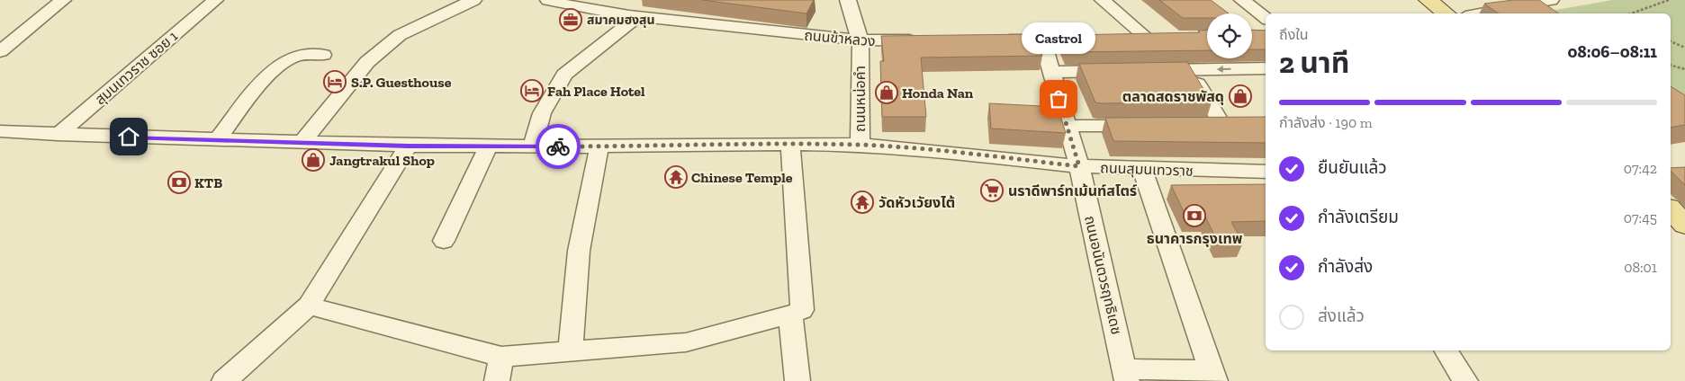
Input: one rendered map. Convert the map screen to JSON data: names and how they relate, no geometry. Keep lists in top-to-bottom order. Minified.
{"streets":{"street":["ถนนข้าหลวง","สุมนเทวราช ซอย 1","ถนนหน่อคำ","ถนนสุมนเทวราช","ถนนอนันตวรฤทธิเดช"]},"crossings":[["ถนนข้าหลวง","ถนนหน่อคำ"],["สุมนเทวราช ซอย 1","ถนนสุมนเทวราช"],["ถนนหน่อคำ","ถนนสุมนเทวราช"],["ถนนสุมนเทวราช","ถนนอนันตวรฤทธิเดช"]],"places":{"office":["สมาคมฮงสุน"],"hotel":["S.P. Guesthouse","Fah Place Hotel"],"shop":["Honda Nan","ตลาดสดราชพัสดุ","Jangtrakul Shop"],"other":["Castrol"],"temple":["Chinese Temple","วัดหัวเวัยงไต้"],"bank":["KTB","ธนาคารกรุงเทพ"],"supermarket":["นราดีพาร์ทเม้นท์สโตร์"]},"page":{"heading":["2 นาที","ถึงใน","08:06–08:11"],"bubble":"Castrol","bar":"กำลังส่ง · 190 m","list":[["ยืนยันแล้ว","07:42"],["กำลังเตรียม","07:45"],["กำลังส่ง","08:01"],"ส่งแล้ว"]}}
